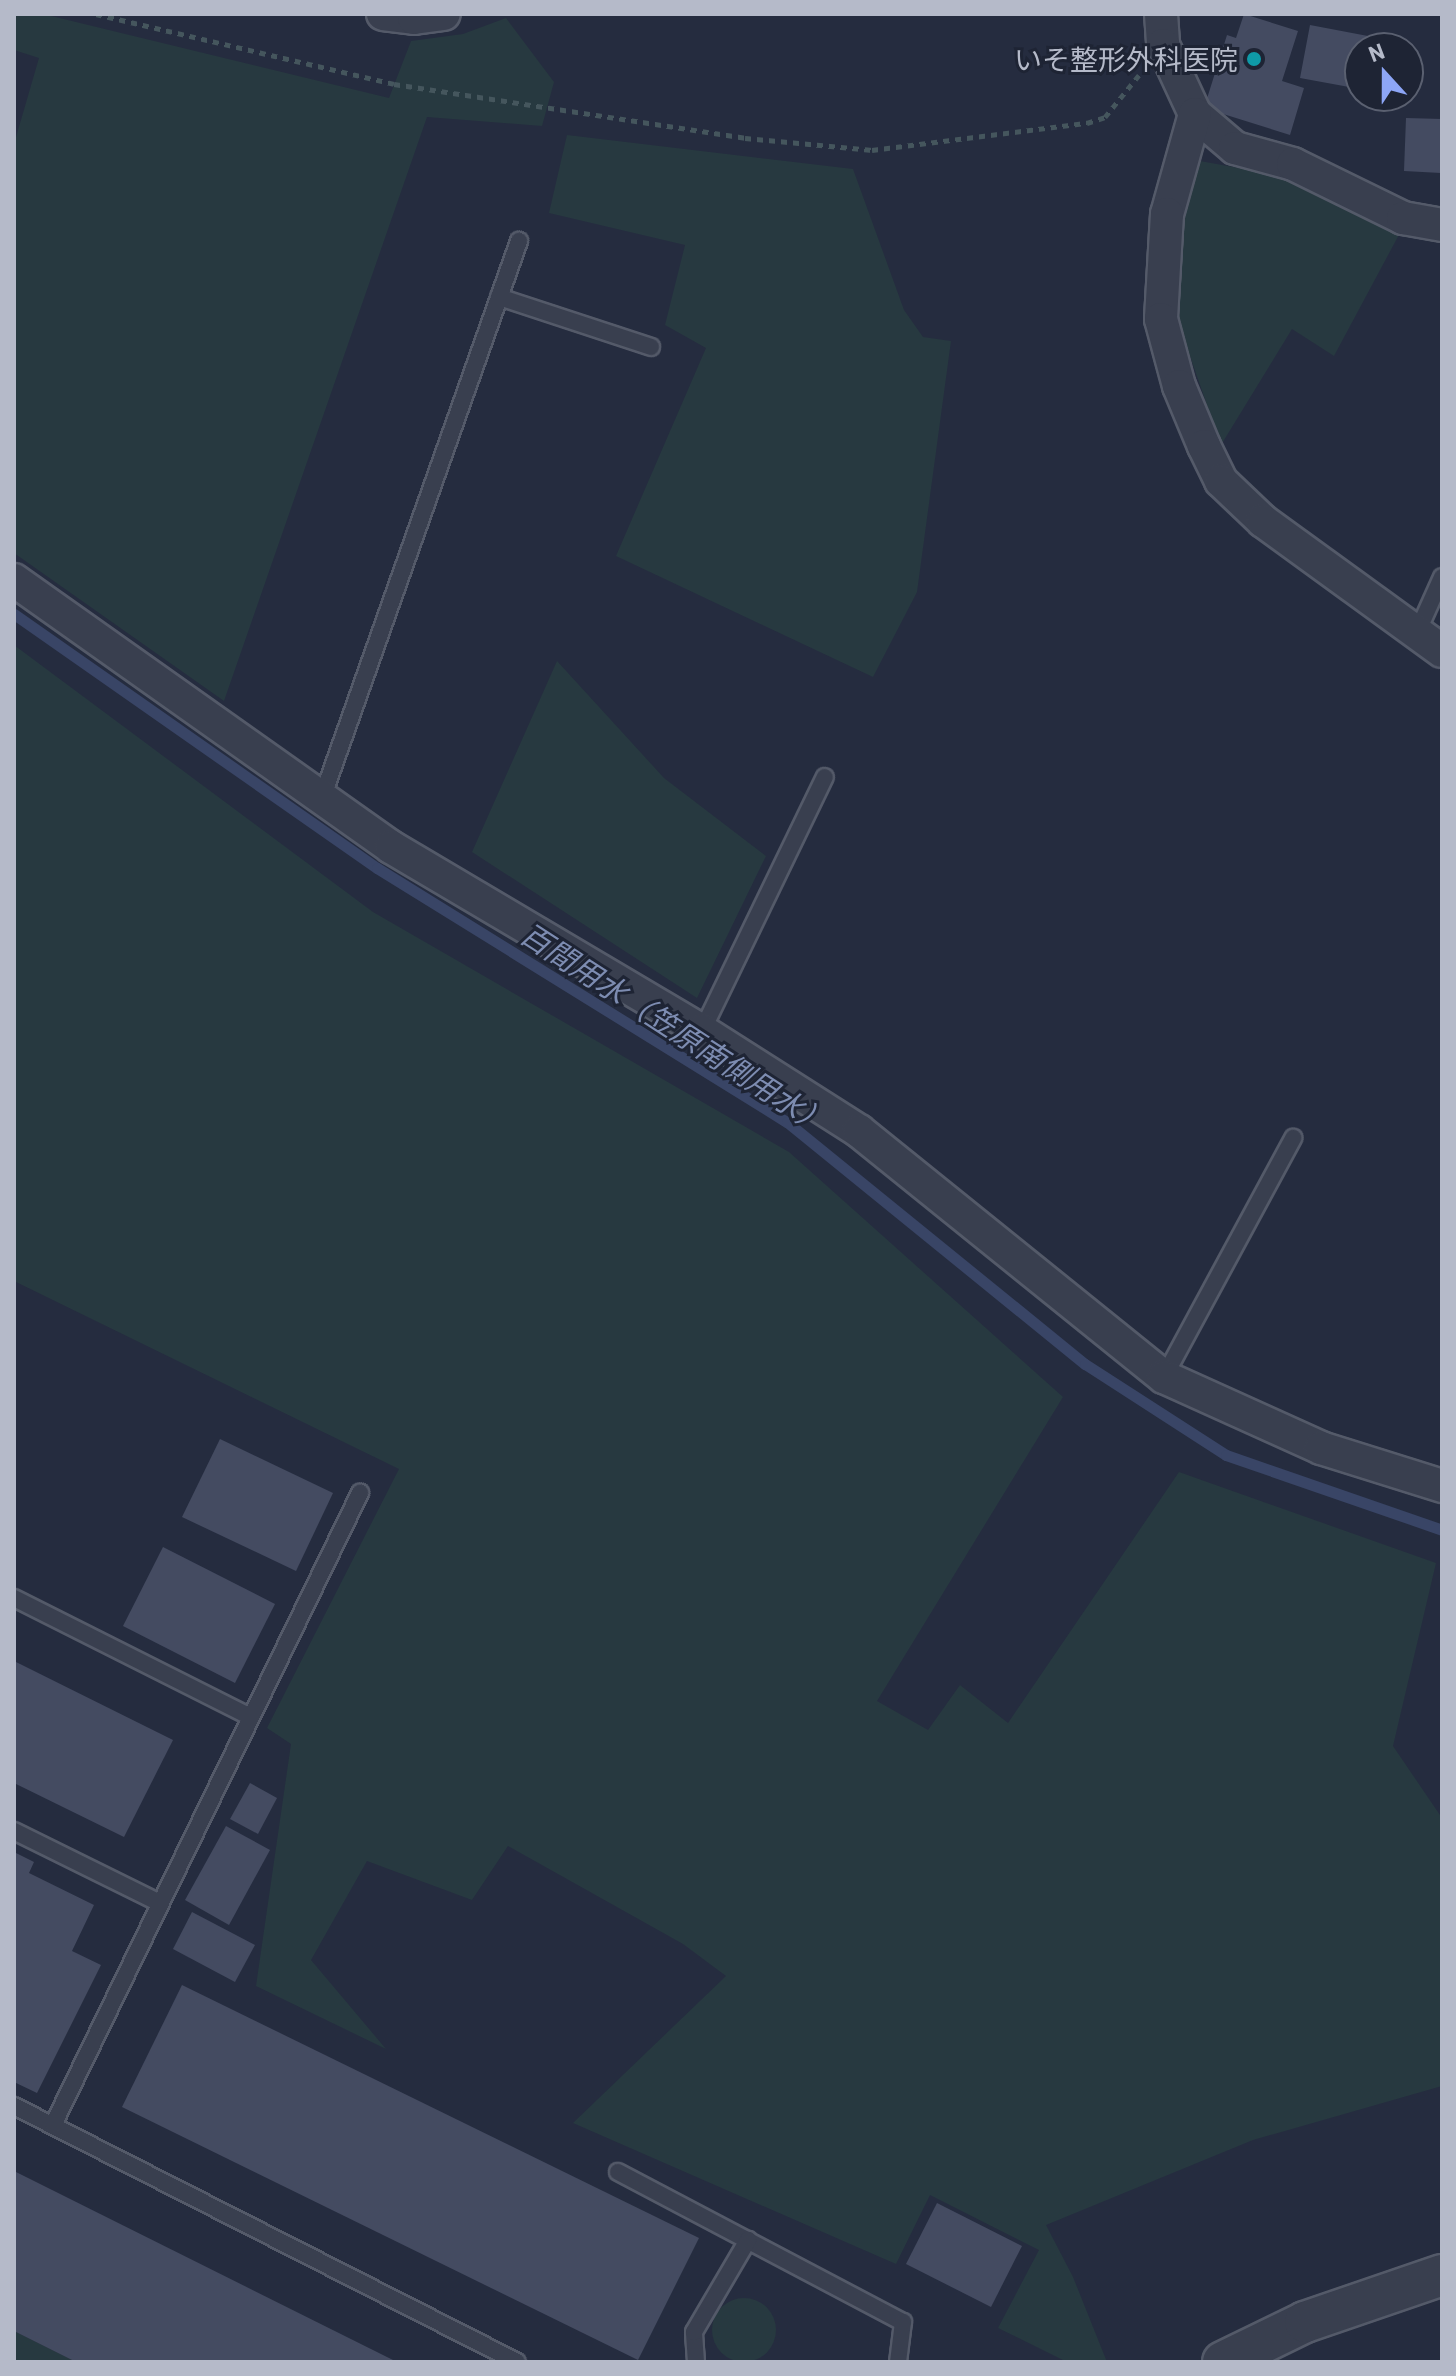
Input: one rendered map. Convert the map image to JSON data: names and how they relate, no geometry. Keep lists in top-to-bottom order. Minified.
{"water":["百間用水（笠原南側用水）"],"places":["いそ整形外科医院"],"north":"top"}
